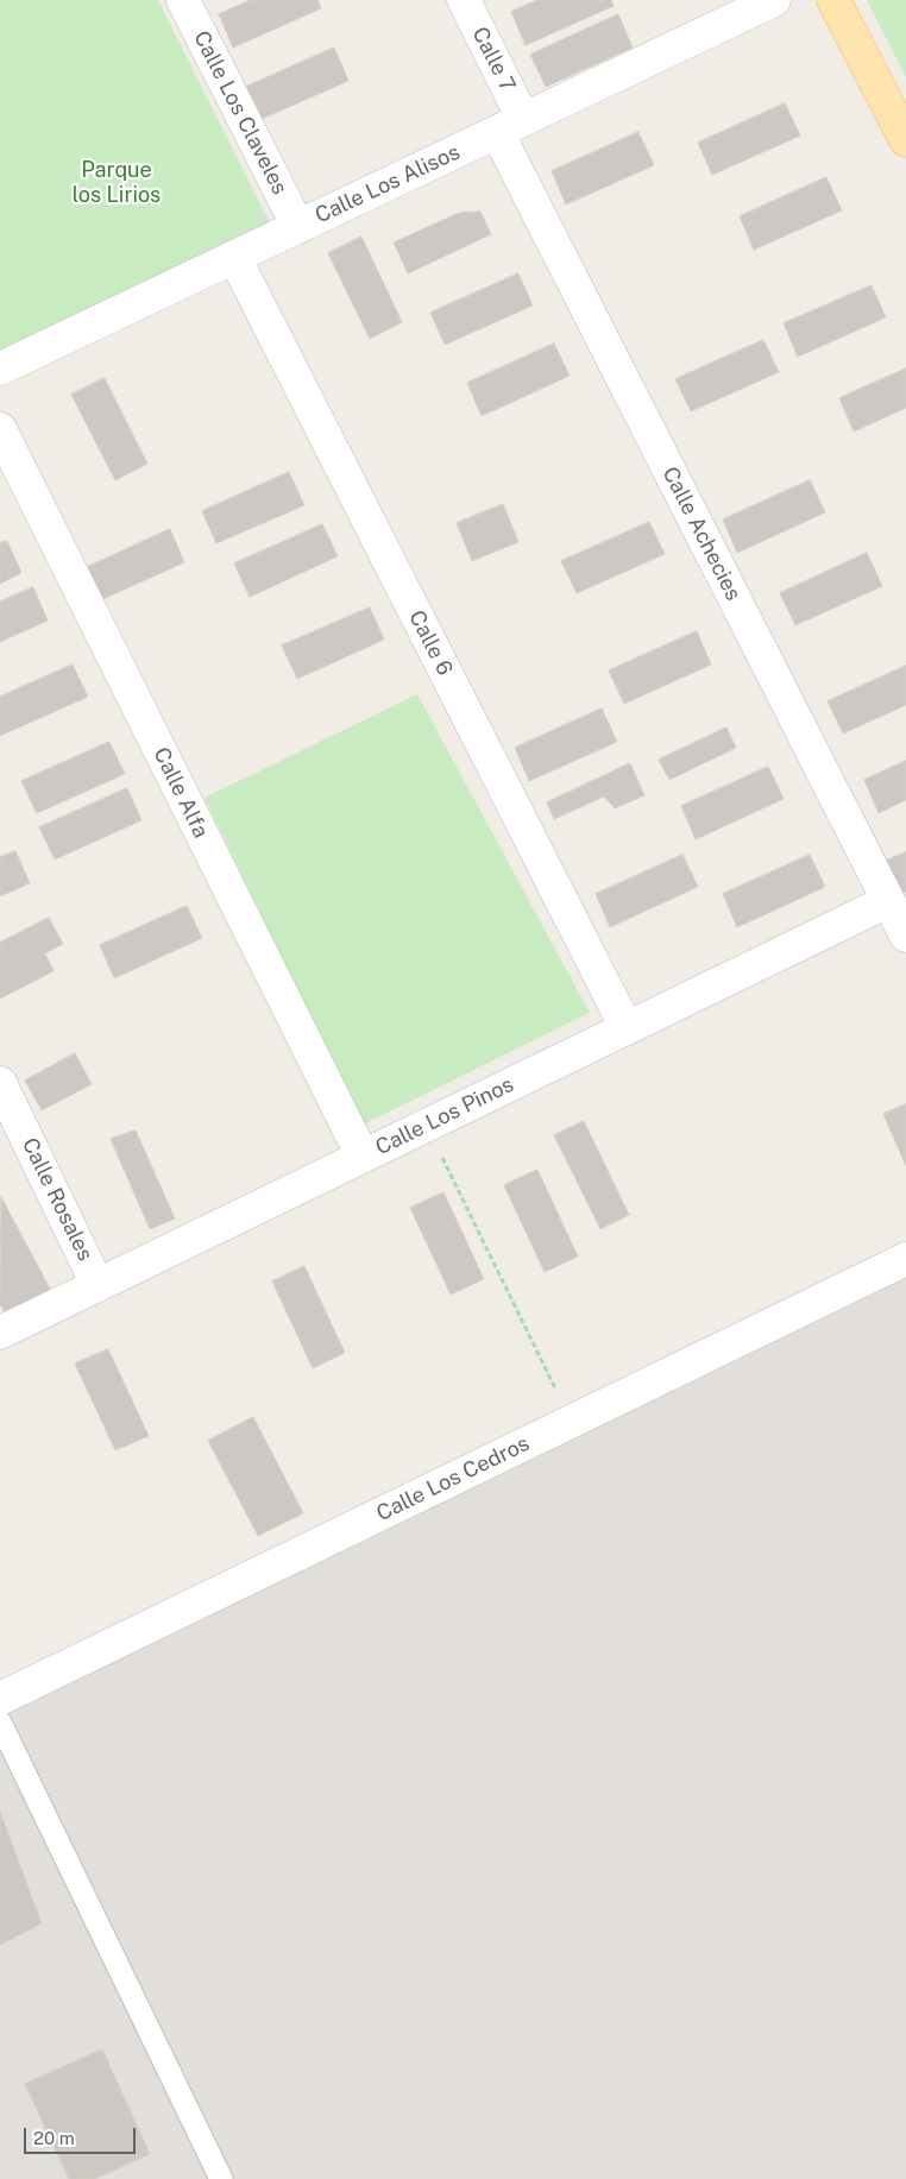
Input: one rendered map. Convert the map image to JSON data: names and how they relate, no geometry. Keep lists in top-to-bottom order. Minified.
{"streets":{"street":["Calle 7","Calle Los Claveles","Calle Los Alisos","Calle Achecies","Calle 6","Calle Alfa","Calle Los Pinos","Calle Rosales","Calle Los Cedros"]},"crossings":[["Calle 7","Calle Los Alisos"],["Calle 7","Calle Achecies"],["Calle Los Claveles","Calle Los Alisos"],["Calle Los Alisos","Calle Achecies"],["Calle Los Alisos","Calle 6"],["Calle Achecies","Calle Los Pinos"],["Calle 6","Calle Los Pinos"],["Calle Alfa","Calle Los Pinos"],["Calle Los Pinos","Calle Rosales"]],"parks":["Parque los Lirios"],"scale_bar":"20 m"}
